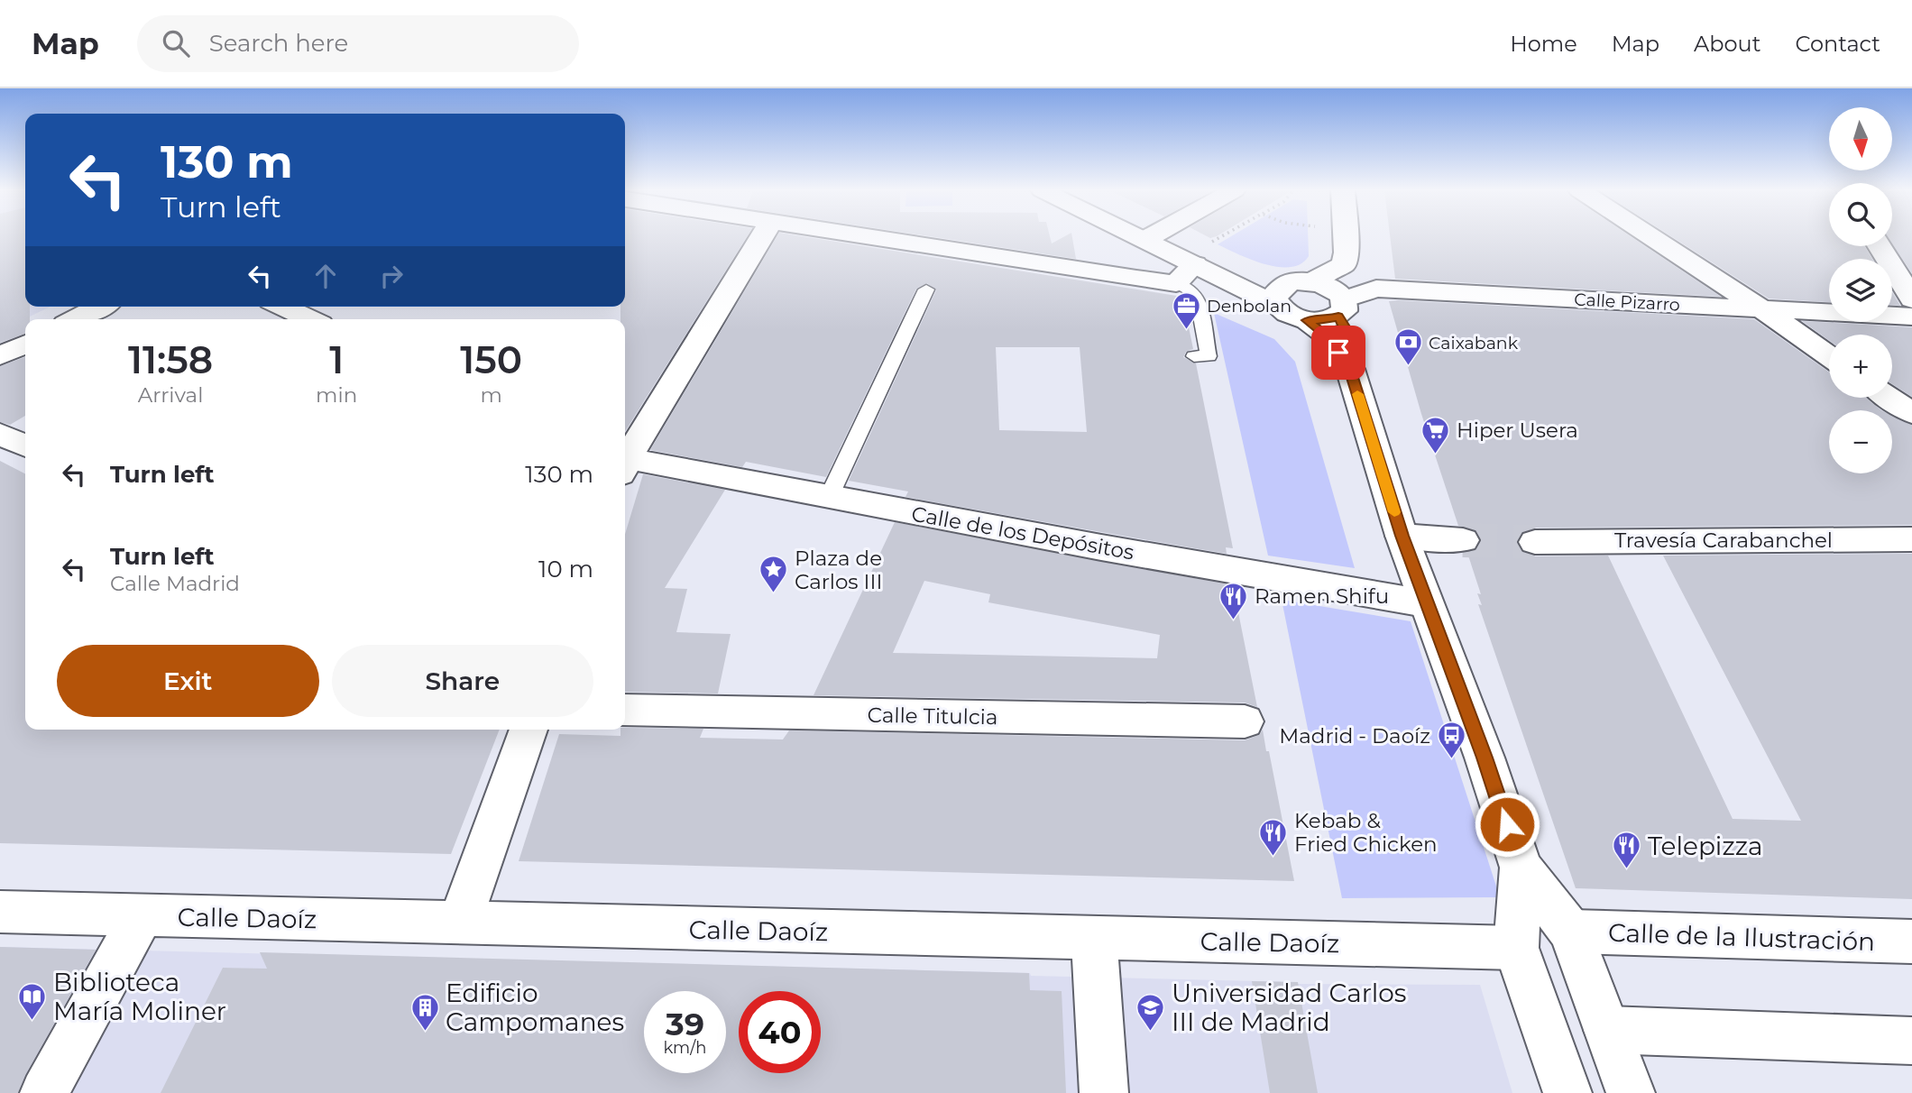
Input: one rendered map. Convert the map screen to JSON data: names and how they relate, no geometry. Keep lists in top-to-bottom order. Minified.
{"streets":{"street":["Calle Pizarro","Calle de los Depósitos","Travesía Carabanchel","Calle Titulcia","Calle Daoíz","Calle de la Ilustración"]},"places":{"office":["Denbolan"],"bank":["Caixabank"],"supermarket":["Hiper Usera"],"place":["Plaza de Carlos III"],"restaurant":["Ramen Shifu","Kebab & Fried Chicken","Telepizza"],"bus stop":["Madrid - Daoíz"],"library":["Biblioteca María Moliner"],"building":["Edificio Campomanes"],"school or university":["Universidad Carlos III de Madrid"]},"north":"bottom","page":{"header":"Map","search":"Search here","nav":["Home","Map","About","Contact"],"map_buttons":["+","−"],"turn":["130 m","Turn left"],"eta":["11:58","Arrival","1","min","150","m"],"list":[{"name":"Turn left","value":"130 m"},{"name":"Turn left","note":"Calle Madrid","value":"10 m"}],"buttons":["Exit","Share"],"speed":"39 km/h","limit":"40"}}
